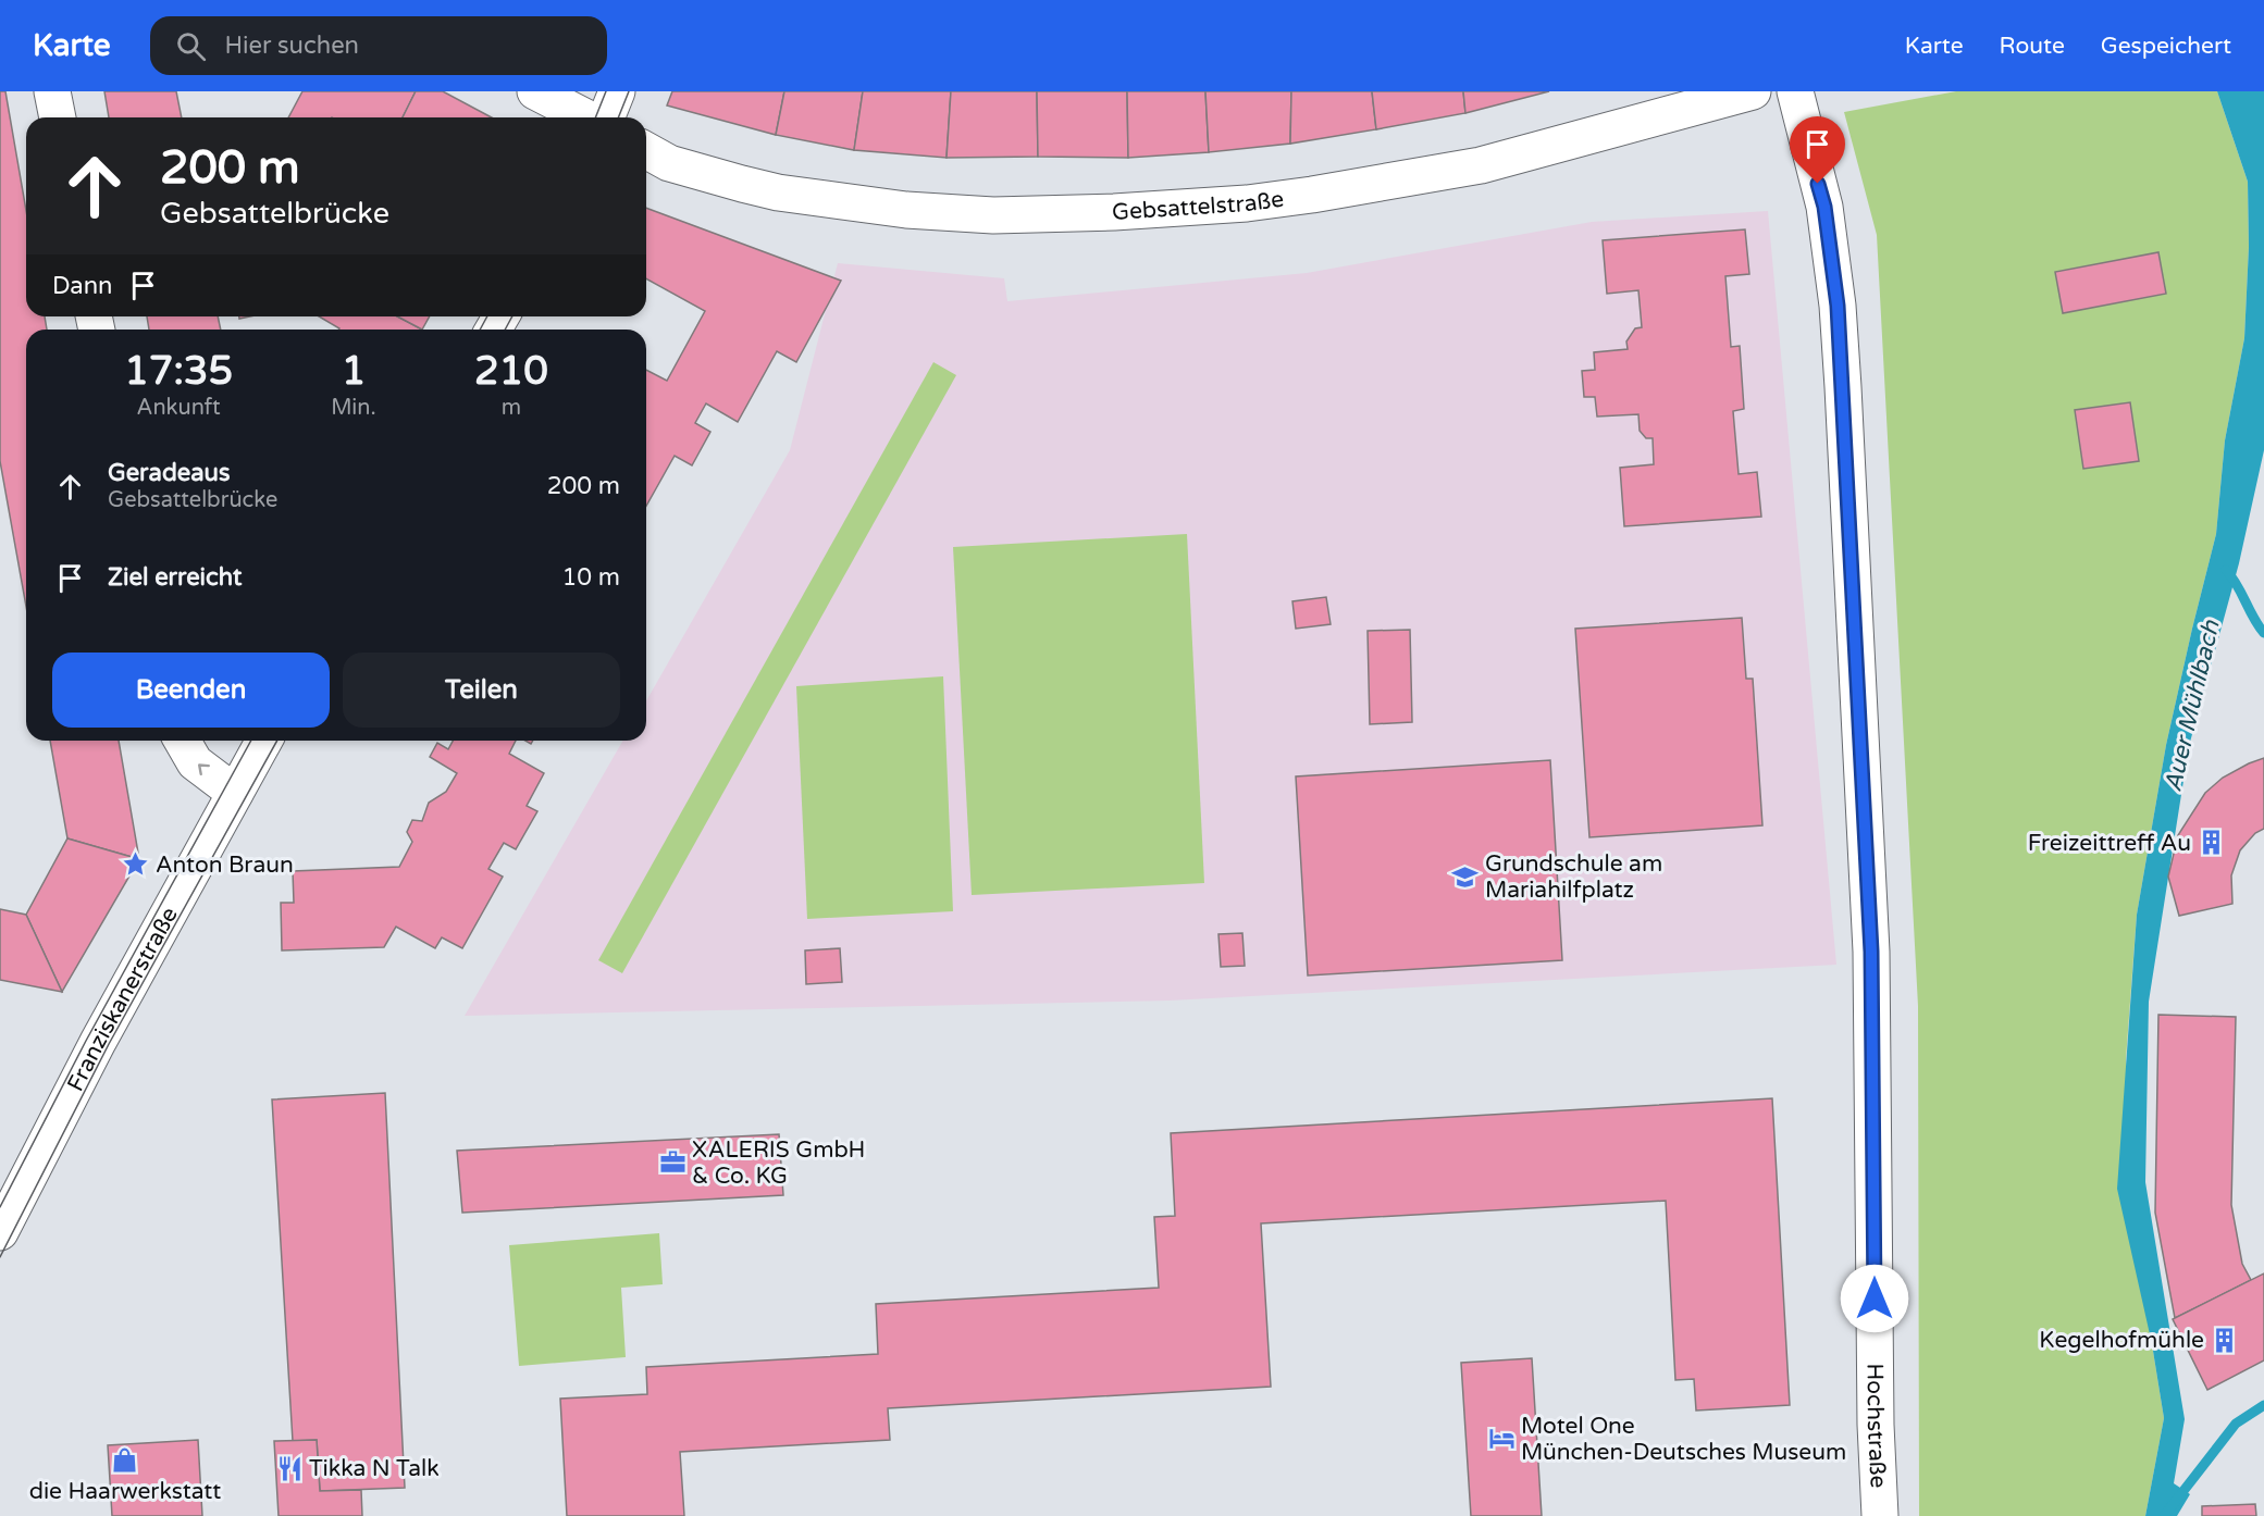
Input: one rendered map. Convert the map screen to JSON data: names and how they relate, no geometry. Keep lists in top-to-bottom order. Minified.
{"streets":{"street":["Gebsattelstraße","Franziskanerstraße","Hochstraße"]},"water":["Auer Mühlbach"],"places":{"building":["Freizeittreff Au","Kegelhofmühle"],"place":["Anton Braun"],"school or university":["Grundschule am Mariahilfplatz"],"office":["XALERIS GmbH & Co. KG"],"hotel":["Motel One München-Deutsches Museum"],"shop":["die Haarwerkstatt"],"restaurant":["Tikka N Talk"]},"page":{"header":"Karte","search":"Hier suchen","nav":["Karte","Route","Gespeichert"],"turn":["200 m","Gebsattelbrücke"],"then":"Dann","eta":["17:35","Ankunft","1","Min.","210","m"],"list":[{"name":"Geradeaus","note":"Gebsattelbrücke","value":"200 m"},{"name":"Ziel erreicht","value":"10 m"}],"buttons":["Beenden","Teilen"]}}
